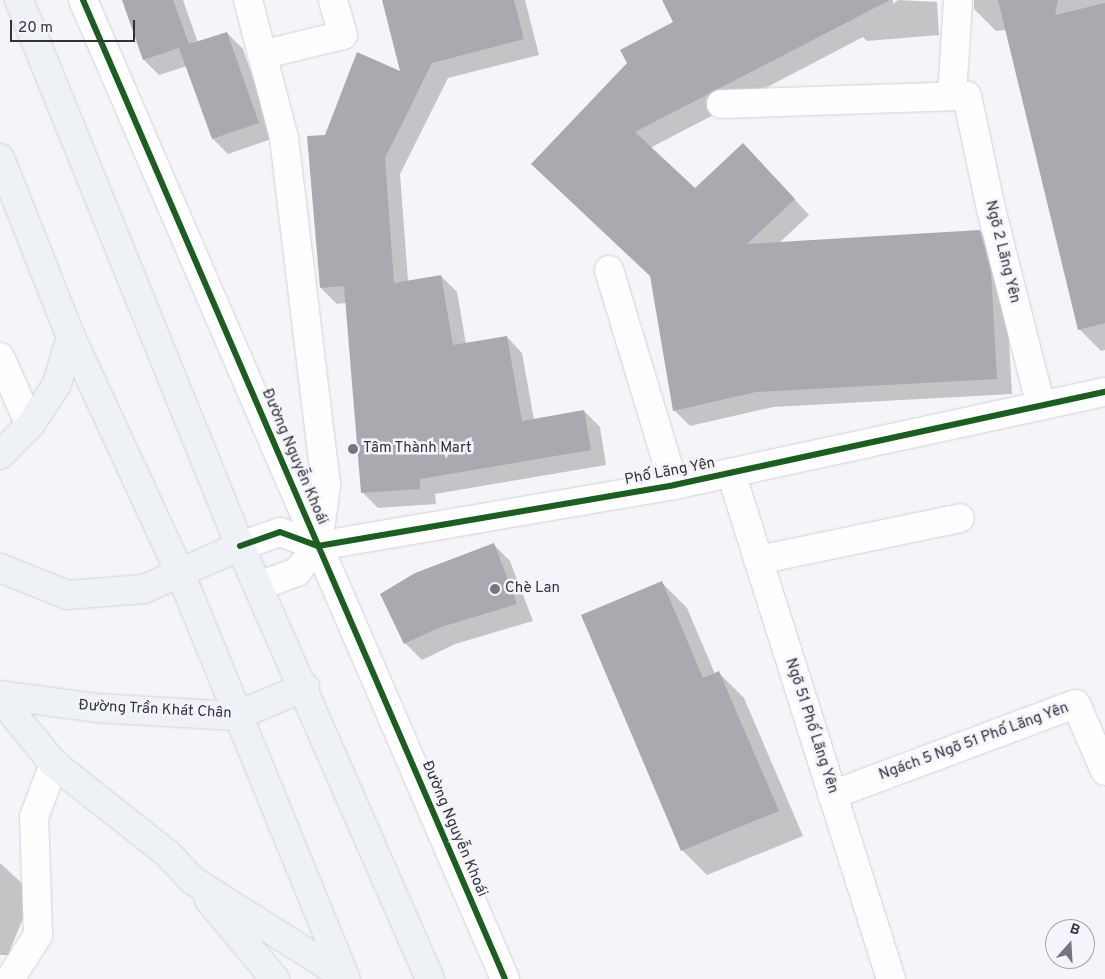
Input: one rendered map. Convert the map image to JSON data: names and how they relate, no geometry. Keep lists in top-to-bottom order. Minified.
{"streets":{"main road":["Đường Trần Khát Chân"],"street":["Ngõ 2 Lãng Yên","Đường Nguyễn Khoái","Phố Lãng Yên","Ngõ 51 Phố Lãng Yên","Ngách 5 Ngõ 51 Phố Lãng Yên"]},"crossings":[["Ngõ 2 Lãng Yên","Phố Lãng Yên"],["Đường Nguyễn Khoái","Phố Lãng Yên"],["Phố Lãng Yên","Ngõ 51 Phố Lãng Yên"],["Ngõ 51 Phố Lãng Yên","Ngách 5 Ngõ 51 Phố Lãng Yên"]],"places":["Tâm Thành Mart","Chè Lan"],"scale_bar":"20 m","north":"top"}
